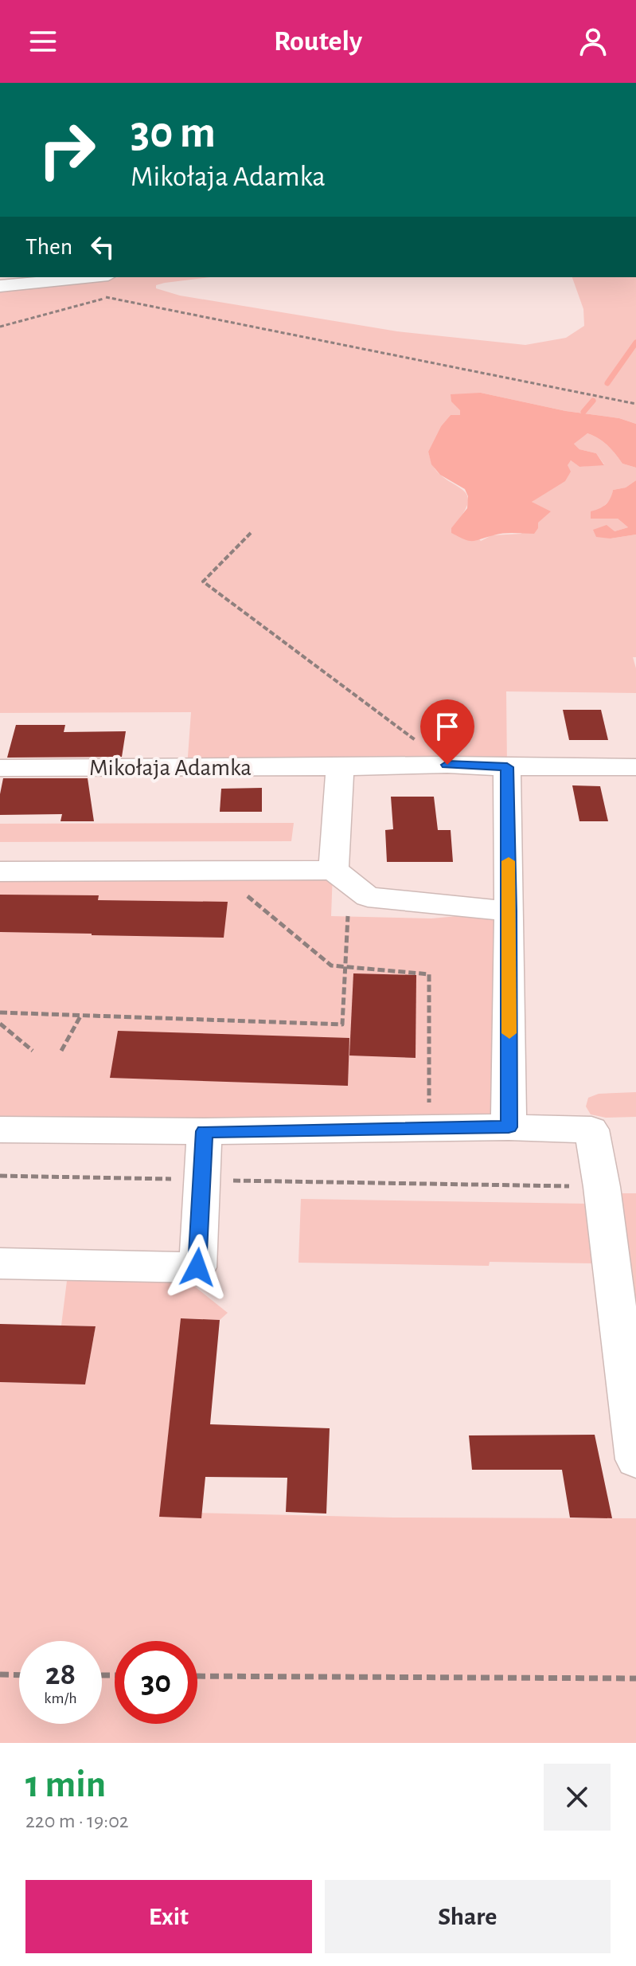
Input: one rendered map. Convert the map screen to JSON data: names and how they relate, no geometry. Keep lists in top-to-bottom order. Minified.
{"streets":{"street":["Mikołaja Adamka"]},"page":{"header":"Routely","turn":["30 m","Mikołaja Adamka"],"then":"Then","speed":"28 km/h","limit":"30","heading":["1 min","220 m · 19:02"],"buttons":["Exit","Share"]}}
